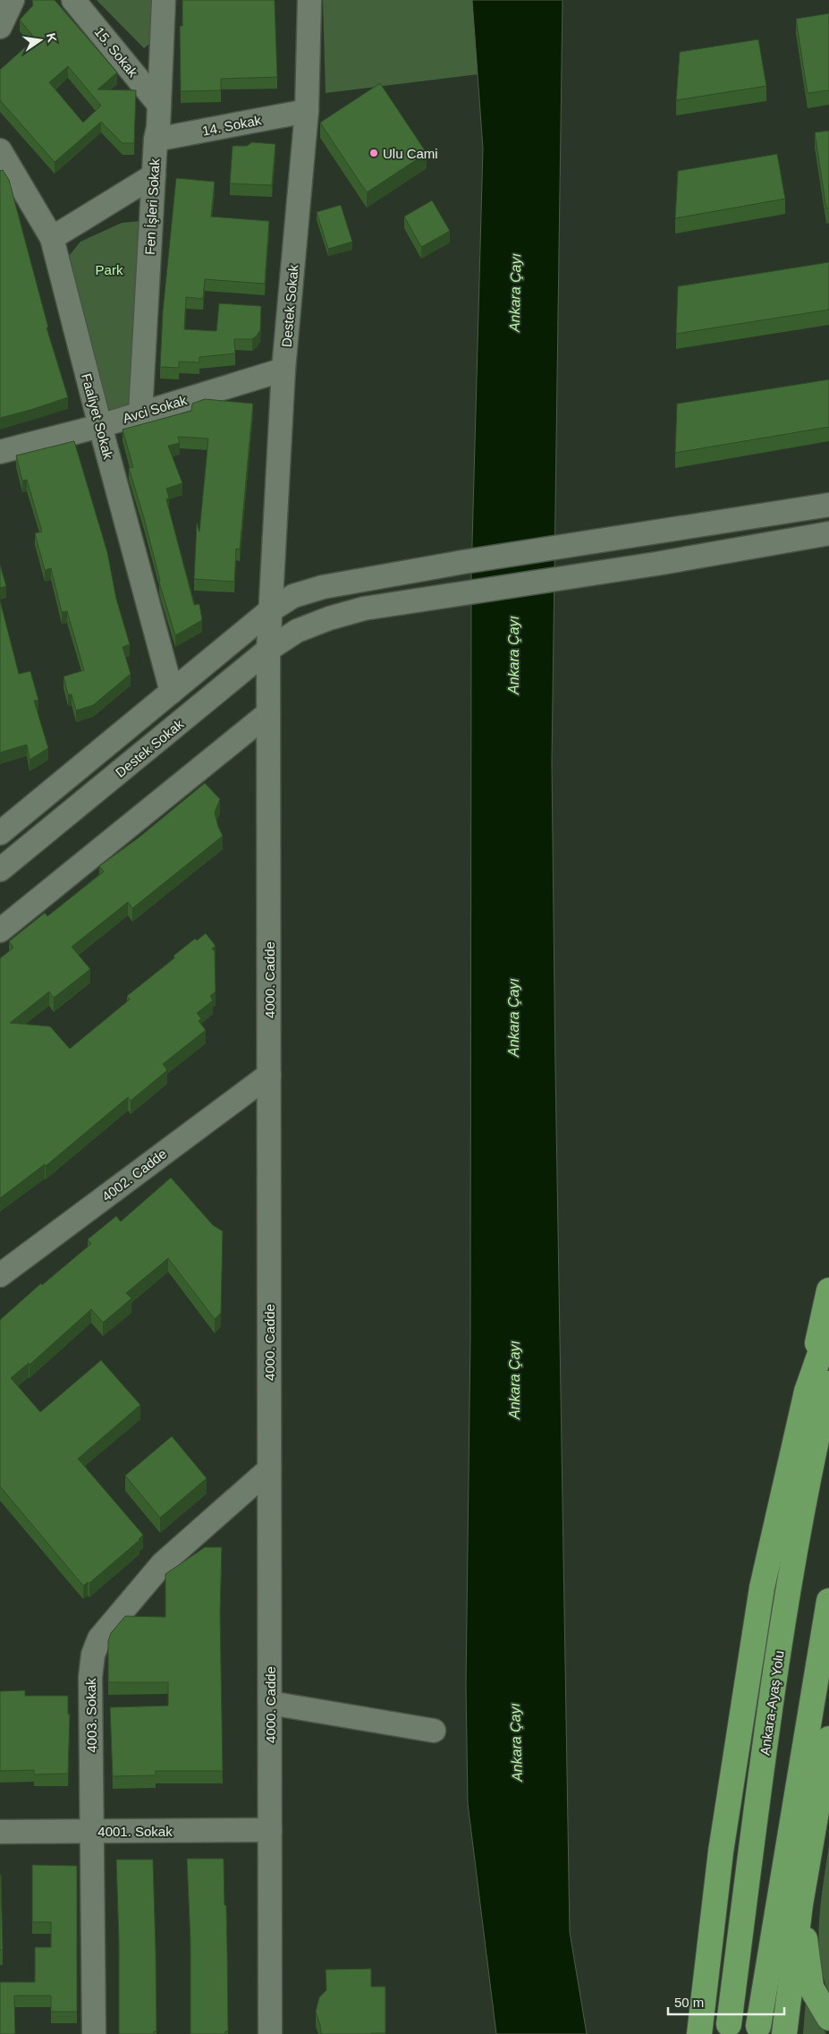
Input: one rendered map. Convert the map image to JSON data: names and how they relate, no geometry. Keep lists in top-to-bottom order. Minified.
{"streets":{"highway":["Ankara-Ayaş Yolu"],"street":["15. Sokak","14. Sokak","Fen İşleri Sokak","Destek Sokak","Avci Sokak","Faaliyet Sokak","4000. Cadde","4002. Cadde","4003. Sokak","4001. Sokak"]},"crossings":[["15. Sokak","Fen İşleri Sokak"],["14. Sokak","Fen İşleri Sokak"],["14. Sokak","Destek Sokak"],["Fen İşleri Sokak","Avci Sokak"],["Destek Sokak","Avci Sokak"],["Destek Sokak","4000. Cadde"],["Avci Sokak","Faaliyet Sokak"],["4000. Cadde","4002. Cadde"],["4000. Cadde","4003. Sokak"],["4000. Cadde","4001. Sokak"],["4003. Sokak","4001. Sokak"]],"water":["Ankara Çayı"],"parks":["Park"],"places":["Ulu Cami"],"scale_bar":"50 m","north":"right"}
